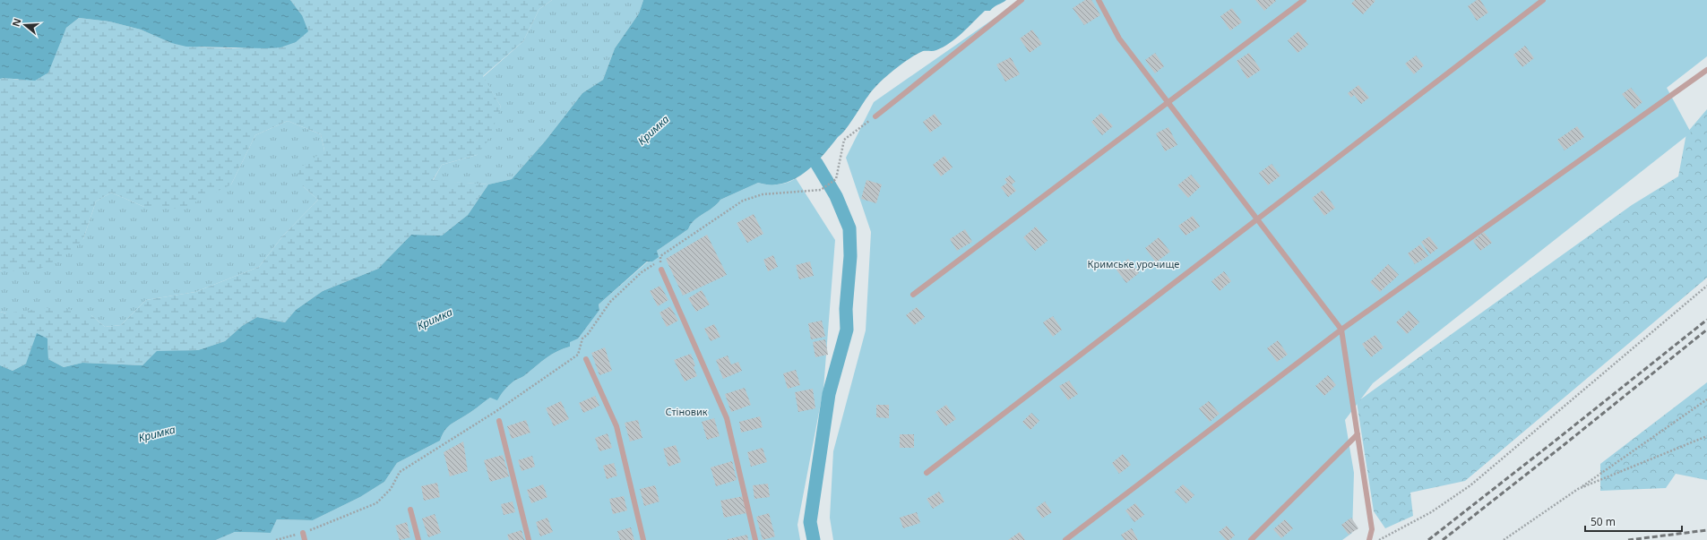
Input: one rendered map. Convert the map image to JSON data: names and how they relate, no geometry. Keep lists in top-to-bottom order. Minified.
{"water":["Кримка"],"parks":["Кримське урочище","Стіновик"],"scale_bar":"50 m","north":"left"}
